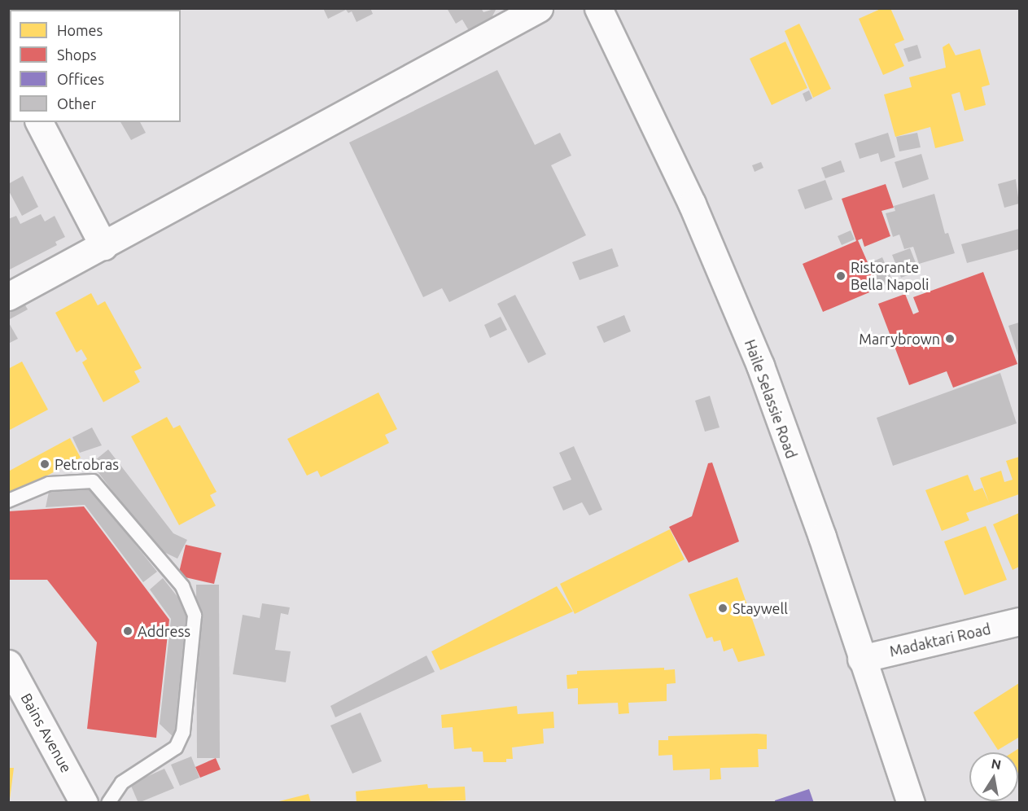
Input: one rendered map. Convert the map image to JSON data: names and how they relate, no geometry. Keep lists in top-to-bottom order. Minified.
{"streets":{"street":["Haile Selassie Road","Madaktari Road","Bains Avenue"]},"crossings":[["Haile Selassie Road","Madaktari Road"]],"places":["Ristorante Bella Napoli","Marrybrown","Petrobras","Staywell","Address"],"legend":["Homes","Shops","Offices","Other"],"north":"top"}
